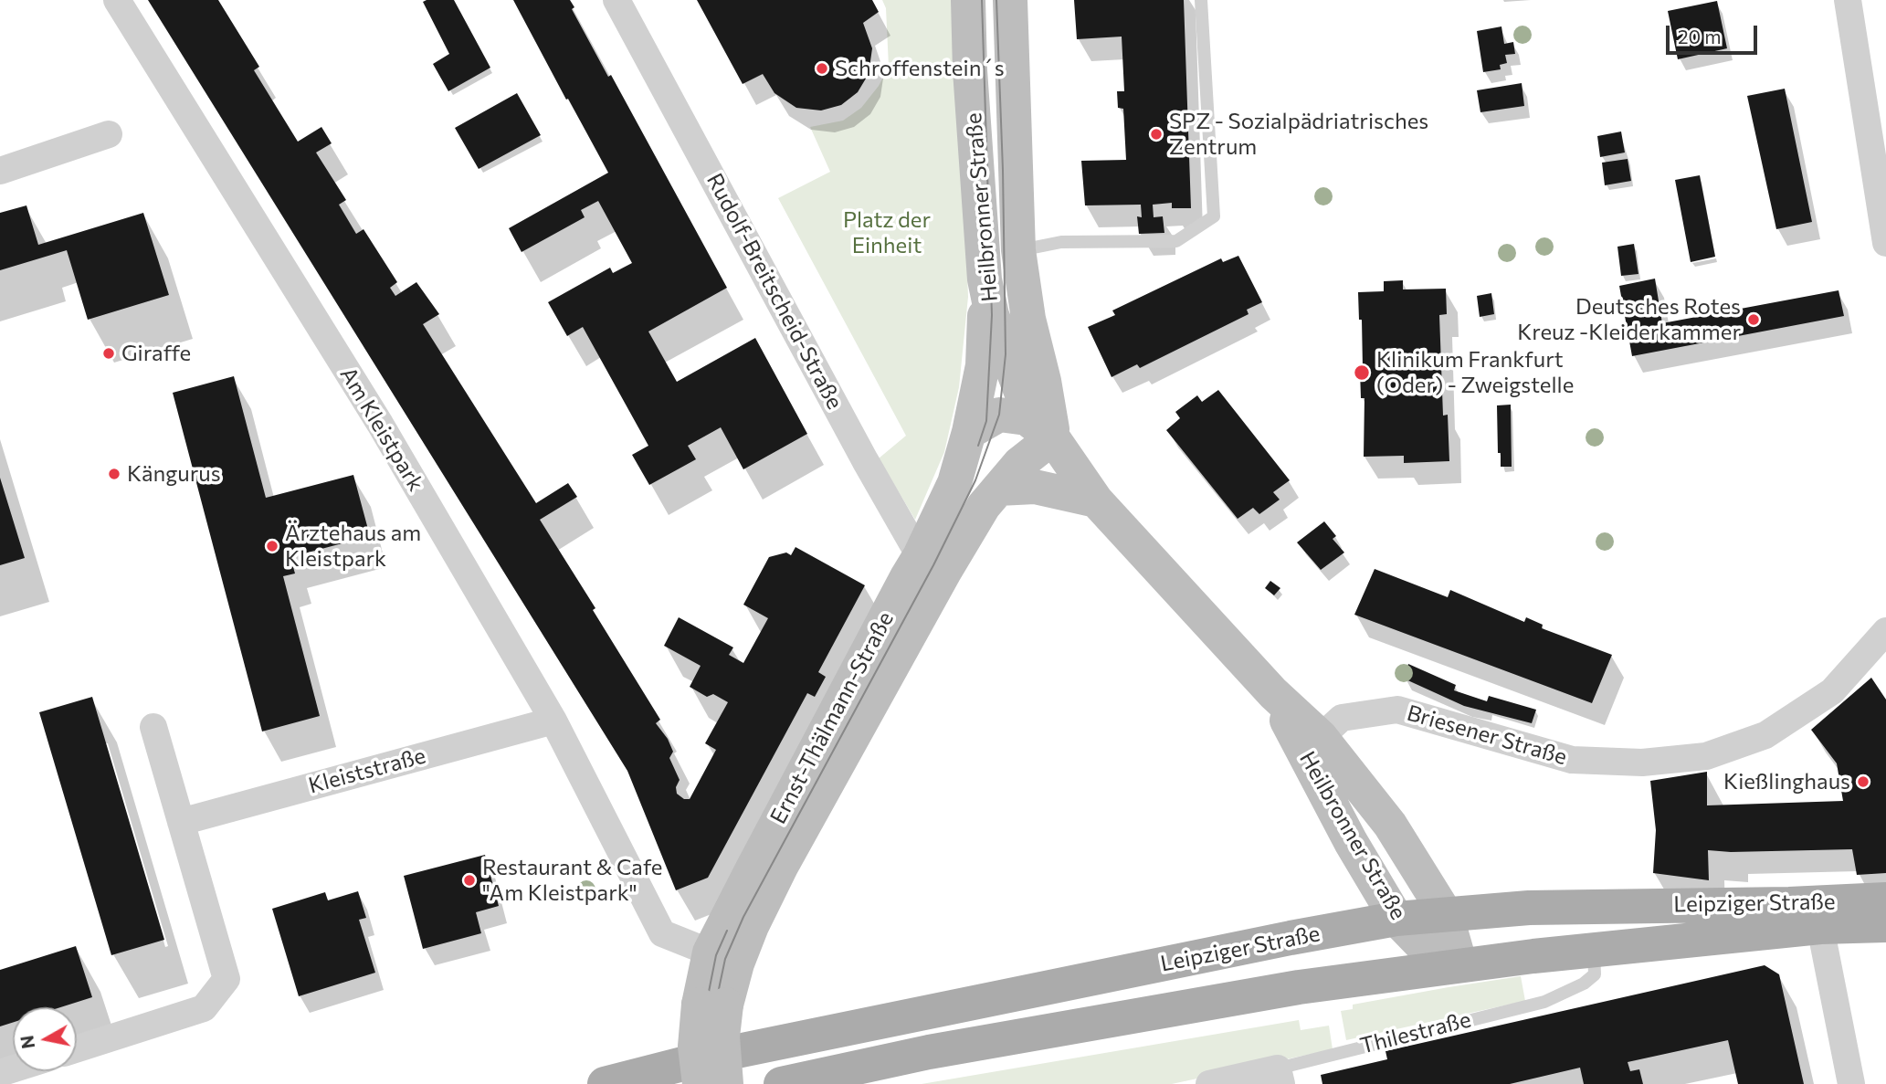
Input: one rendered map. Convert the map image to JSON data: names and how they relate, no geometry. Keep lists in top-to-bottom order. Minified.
{"streets":{"main road":["Leipziger Straße"],"street":["Heilbronner Straße","Rudolf-Breitscheid-Straße","Am Kleistpark","Ernst-Thälmann-Straße","Briesener Straße","Kleiststraße","Thilestraße"]},"crossings":[["Heilbronner Straße","Ernst-Thälmann-Straße"],["Heilbronner Straße","Briesener Straße"],["Heilbronner Straße","Leipziger Straße"],["Rudolf-Breitscheid-Straße","Ernst-Thälmann-Straße"],["Am Kleistpark","Ernst-Thälmann-Straße"],["Am Kleistpark","Kleiststraße"],["Leipziger Straße","Thilestraße"]],"parks":["Platz der Einheit"],"places":["Schroffenstein´s","SPZ - Sozialpädriatrisches Zentrum","Deutsches Rotes Kreuz -Kleiderkammer","Giraffe","Klinikum Frankfurt (Oder) - Zweigstelle","Kängurus","Ärztehaus am Kleistpark","Kießlinghaus","Restaurant & Cafe \"Am Kleistpark\""],"scale_bar":"20 m","north":"left"}
